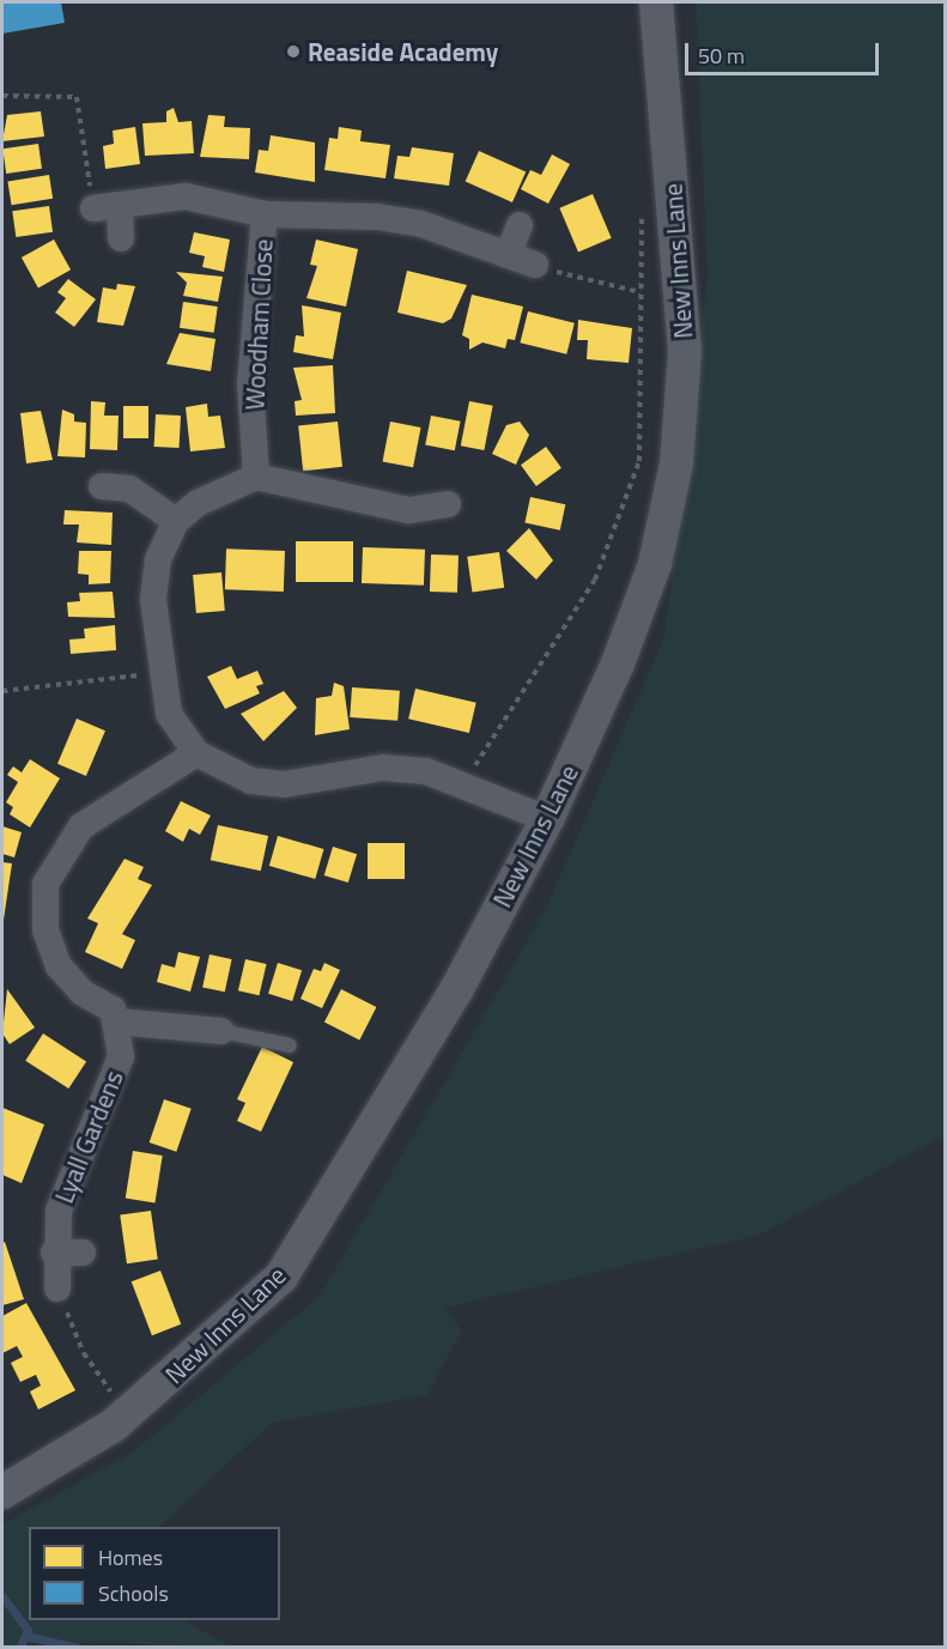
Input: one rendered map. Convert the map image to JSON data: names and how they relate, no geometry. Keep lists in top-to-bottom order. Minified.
{"streets":{"street":["New Inns Lane","Woodham Close","Lyall Gardens"]},"places":["Reaside Academy"],"legend":["Homes","Schools"],"scale_bar":"50 m"}
